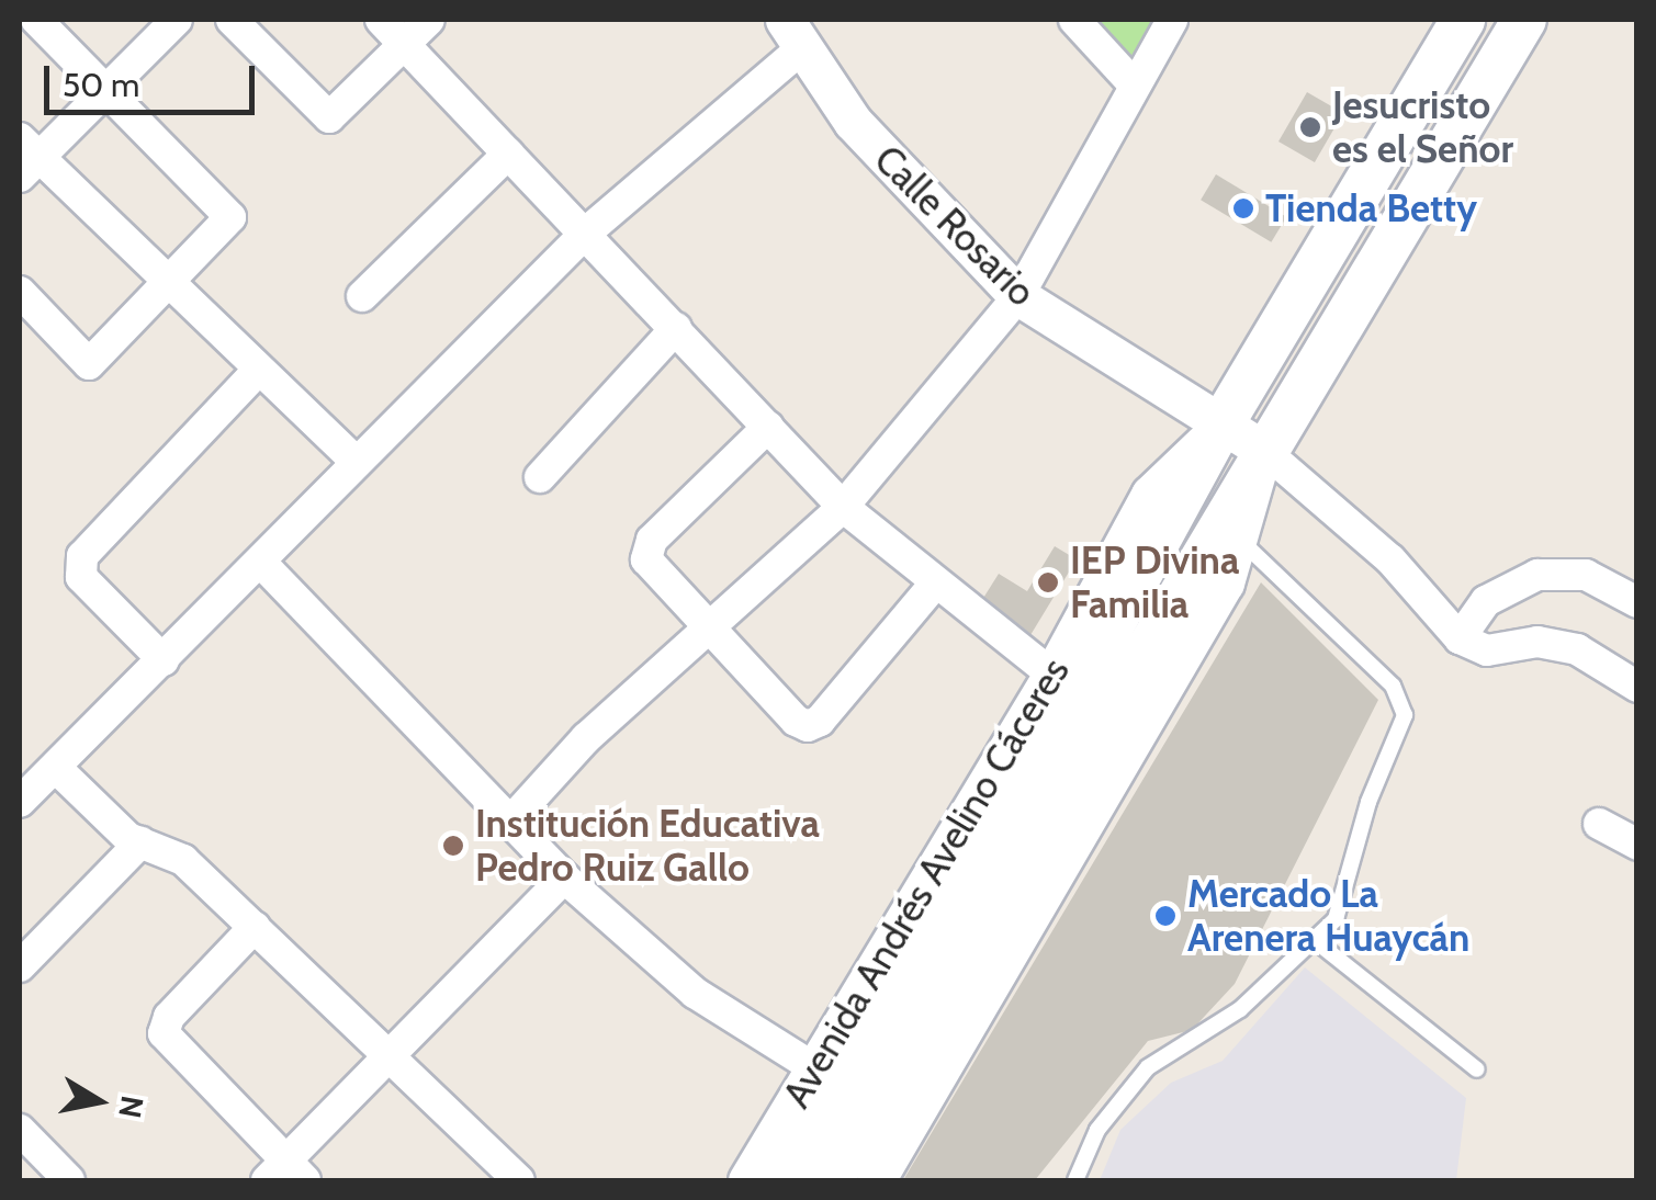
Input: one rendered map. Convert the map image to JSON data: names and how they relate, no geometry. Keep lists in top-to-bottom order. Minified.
{"streets":{"main road":["Avenida Andrés Avelino Cáceres"],"street":["Calle Rosario"]},"crossings":[["Calle Rosario","Avenida Andrés Avelino Cáceres"]],"places":["Jesucristo es el Señor","Tienda Betty","IEP Divina Familia","Institución Educativa Pedro Ruiz Gallo","Mercado La Arenera Huaycán"],"scale_bar":"50 m","north":"right"}
